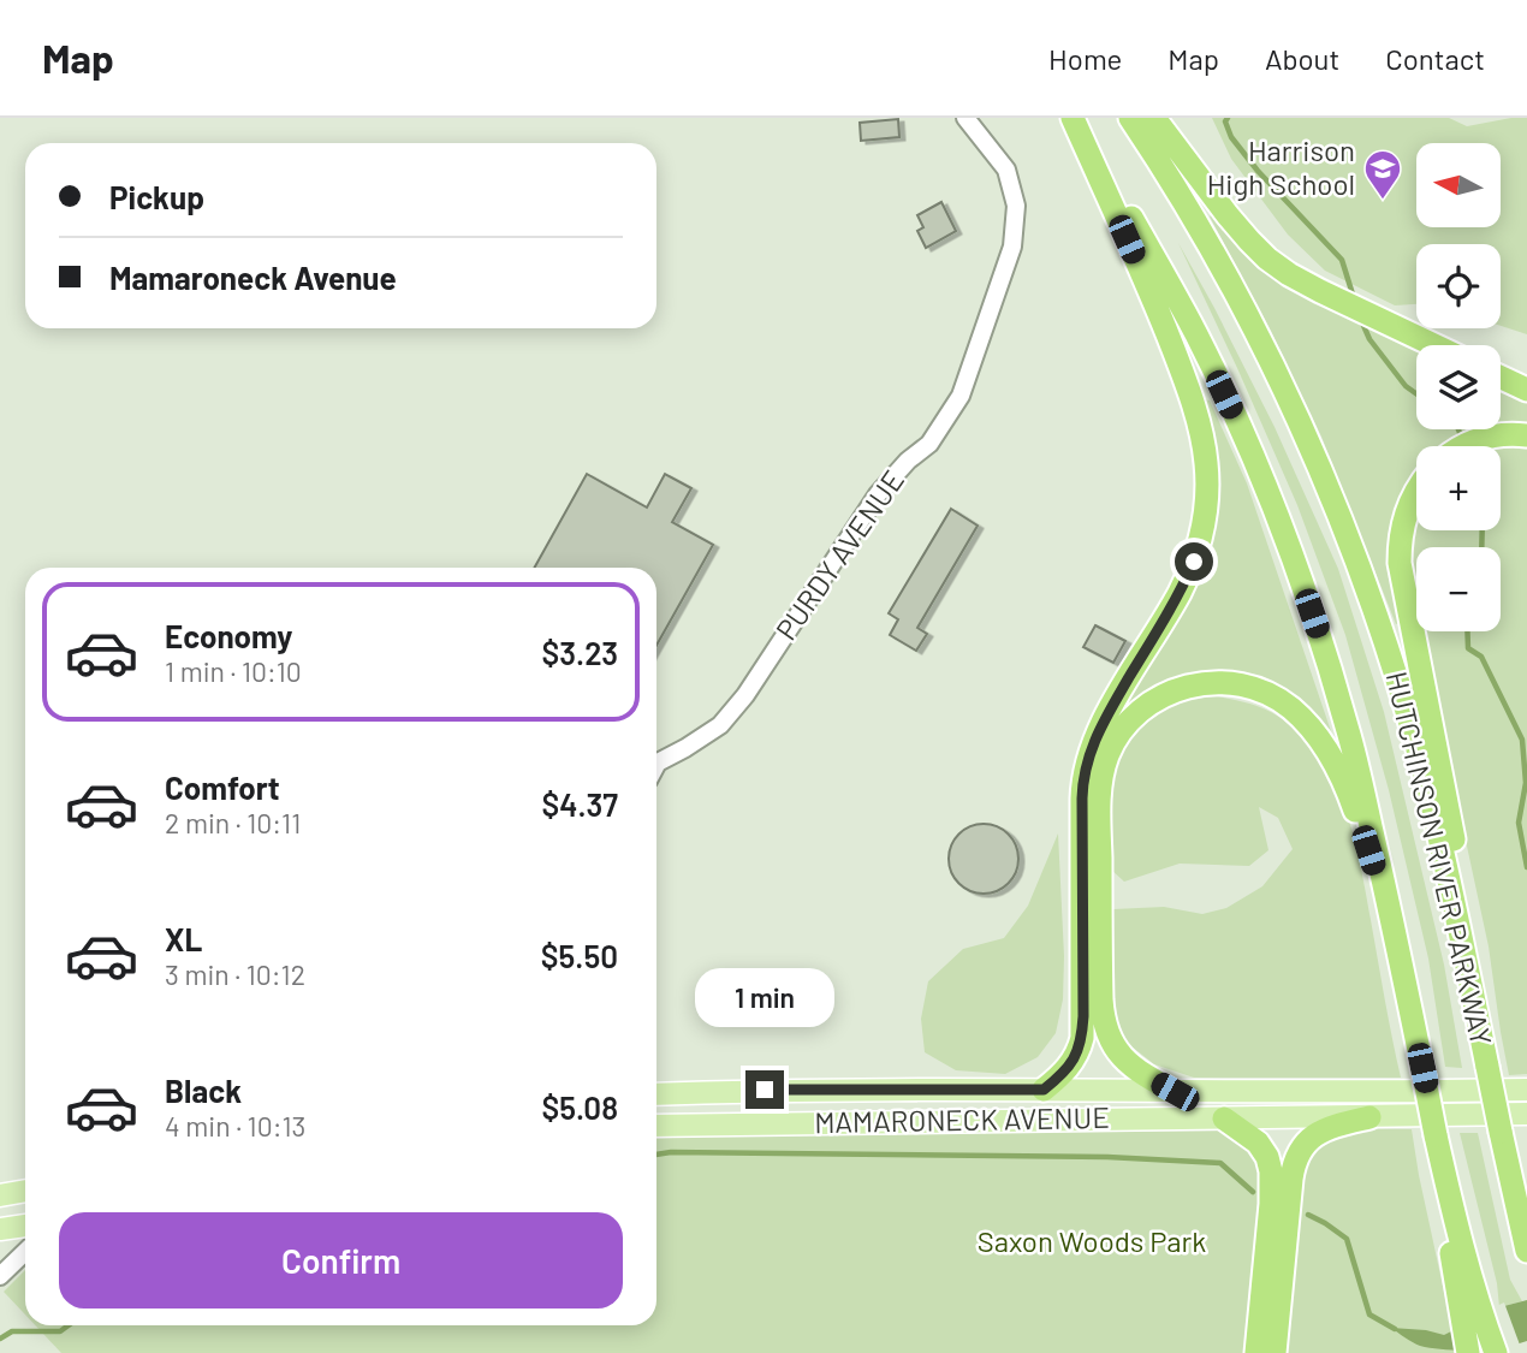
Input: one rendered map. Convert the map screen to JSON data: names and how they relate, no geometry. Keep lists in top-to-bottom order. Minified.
{"streets":{"highway":["HUTCHINSON RIVER PARKWAY"],"main road":["MAMARONECK AVENUE"],"street":["PURDY AVENUE"]},"parks":["Saxon Woods Park"],"places":{"school or university":["Harrison High School"]},"north":"left","page":{"header":"Map","nav":["Home","Map","About","Contact"],"map_buttons":["+","−"],"banner":["Pickup","Mamaroneck Avenue"],"list":[{"name":"Economy","note":"1 min · 10:10","value":"$3.23"},{"name":"Comfort","note":"2 min · 10:11","value":"$4.37"},{"name":"XL","note":"3 min · 10:12","value":"$5.50"},{"name":"Black","note":"4 min · 10:13","value":"$5.08"}],"bubble":"1 min","buttons":"Confirm"}}
